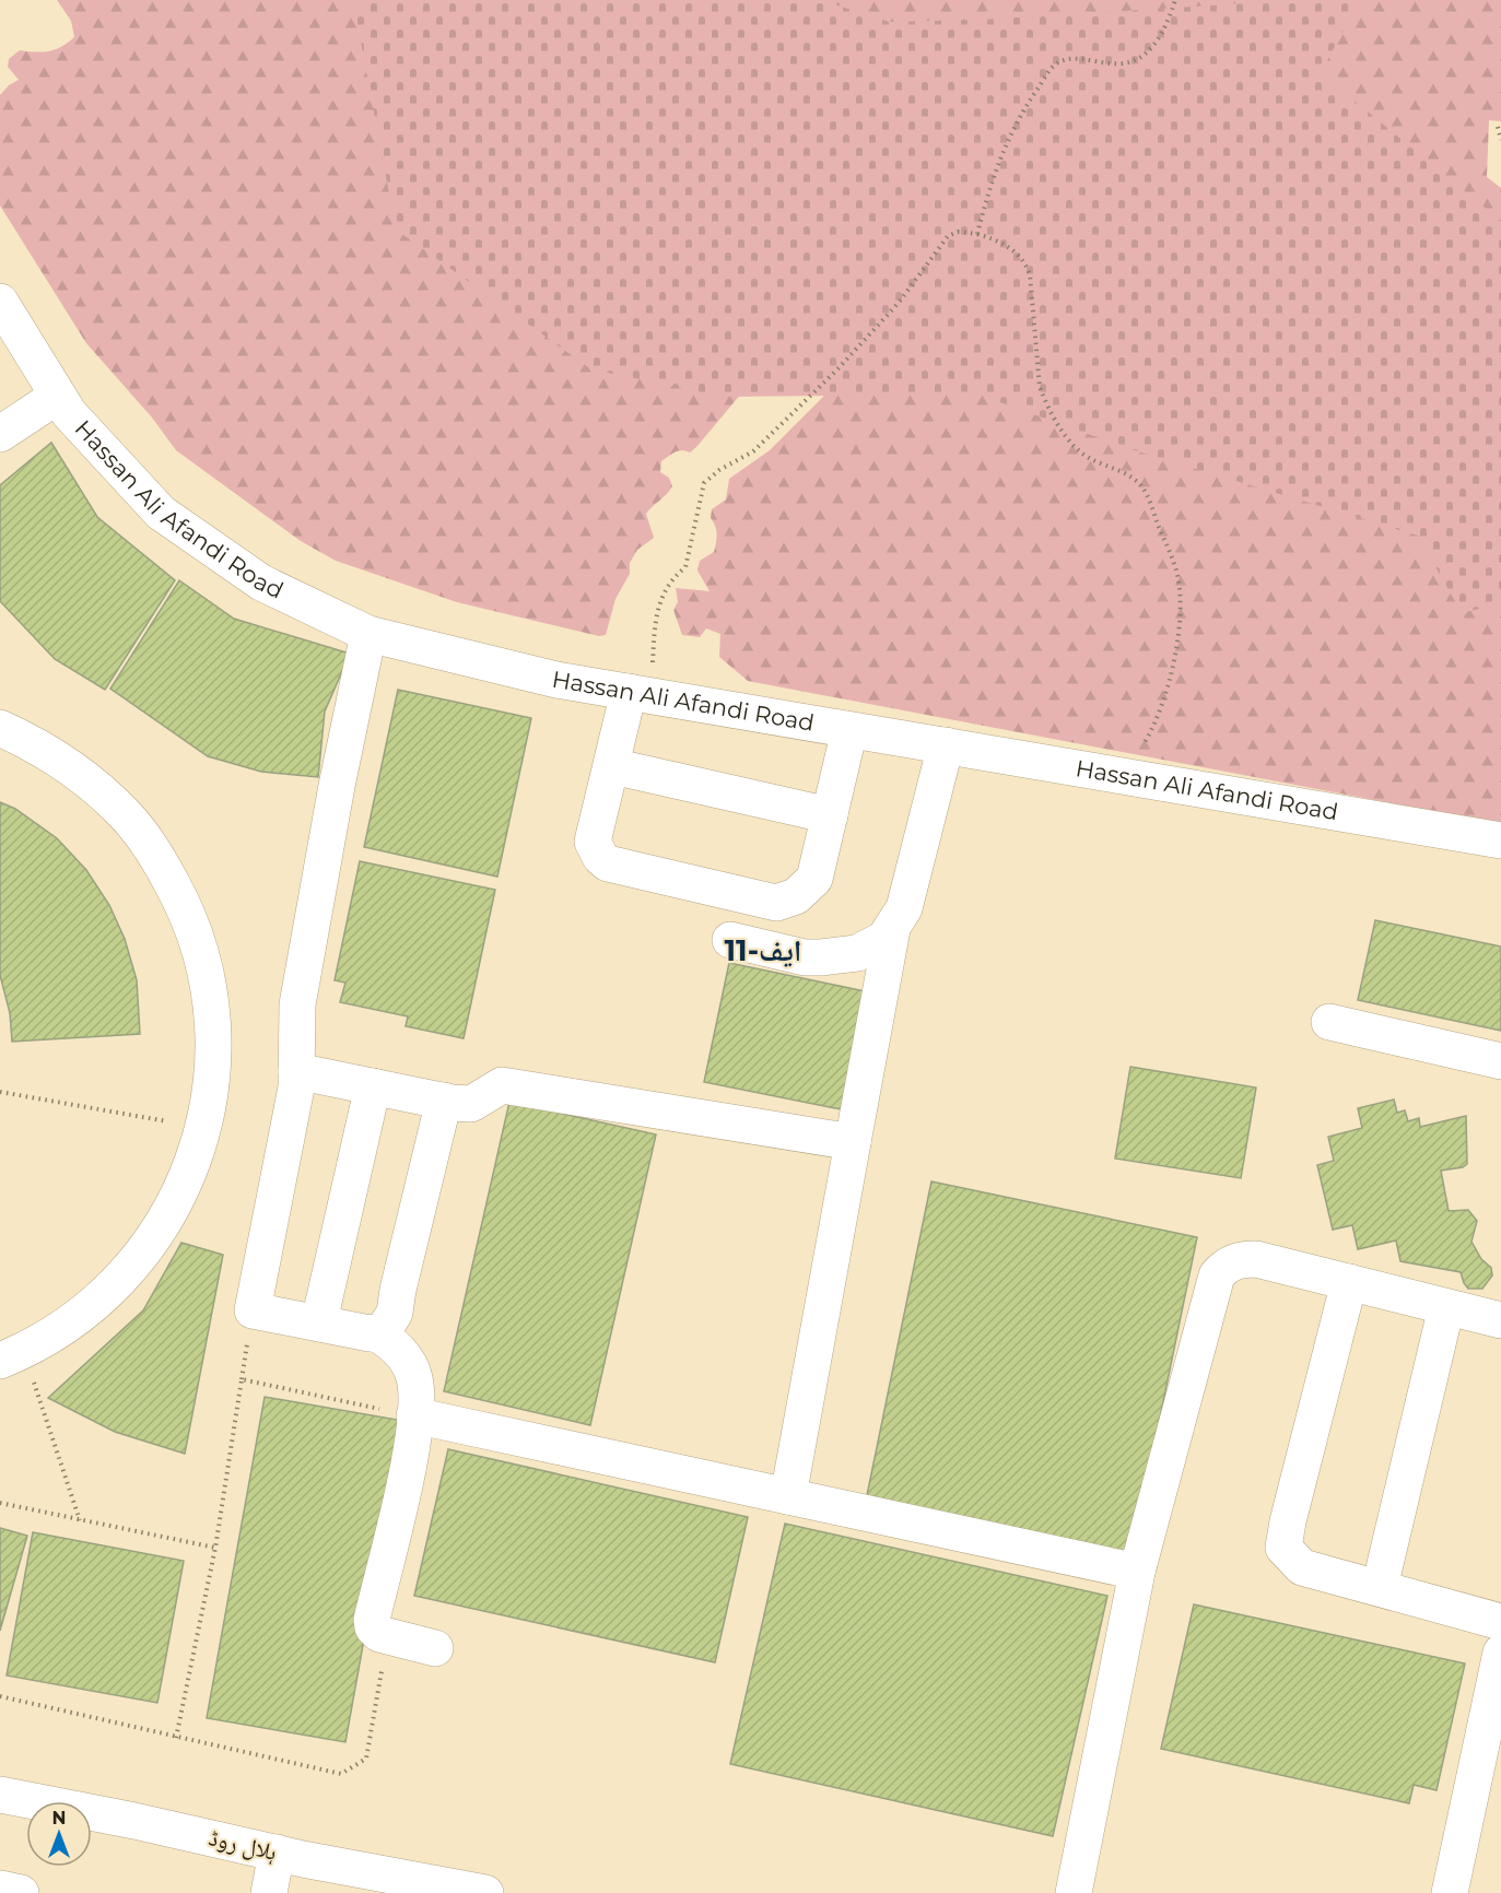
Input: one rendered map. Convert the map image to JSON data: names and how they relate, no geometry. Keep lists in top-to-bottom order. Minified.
{"streets":{"street":["Hassan Ali Afandi Road","ہلال روڈ"]},"districts":["ایف-11"],"north":"top"}
